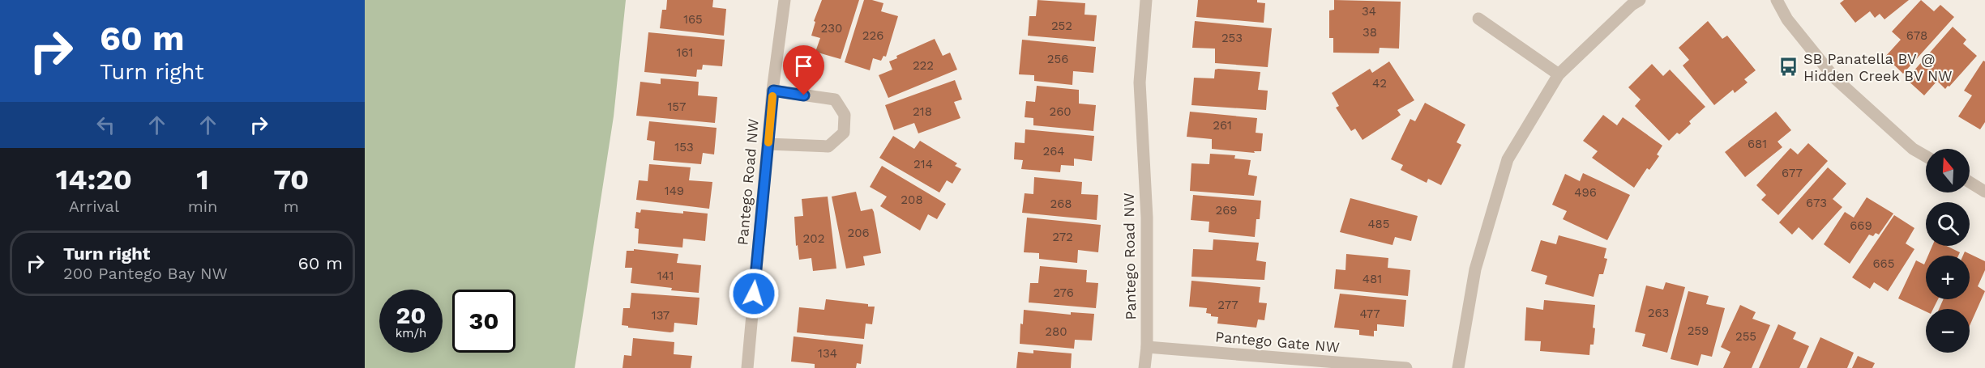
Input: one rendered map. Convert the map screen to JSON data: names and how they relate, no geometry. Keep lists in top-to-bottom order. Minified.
{"streets":{"street":["Pantego Road NW","Pantego Gate NW"]},"crossings":[["Pantego Road NW","Pantego Gate NW"]],"places":{"bus stop":["SB Panatella BV @ Hidden Creek BV NW"]},"house_numbers":["34","165","252","230","38","226","678","253","161","256","222","42","157","218","260","261","681","153","264","214","677","149","496","208","673","268","269","485","669","206","272","202","665","141","481","276","277","263","477","137","259","280","255","134"],"north":"top","page":{"turn":["60 m","Turn right"],"eta":["14:20","Arrival","1","min","70","m"],"map_buttons":["+","−"],"list":[{"name":"Turn right","note":"200 Pantego Bay NW","value":"60 m"}],"speed":"20 km/h","limit":"30"}}
